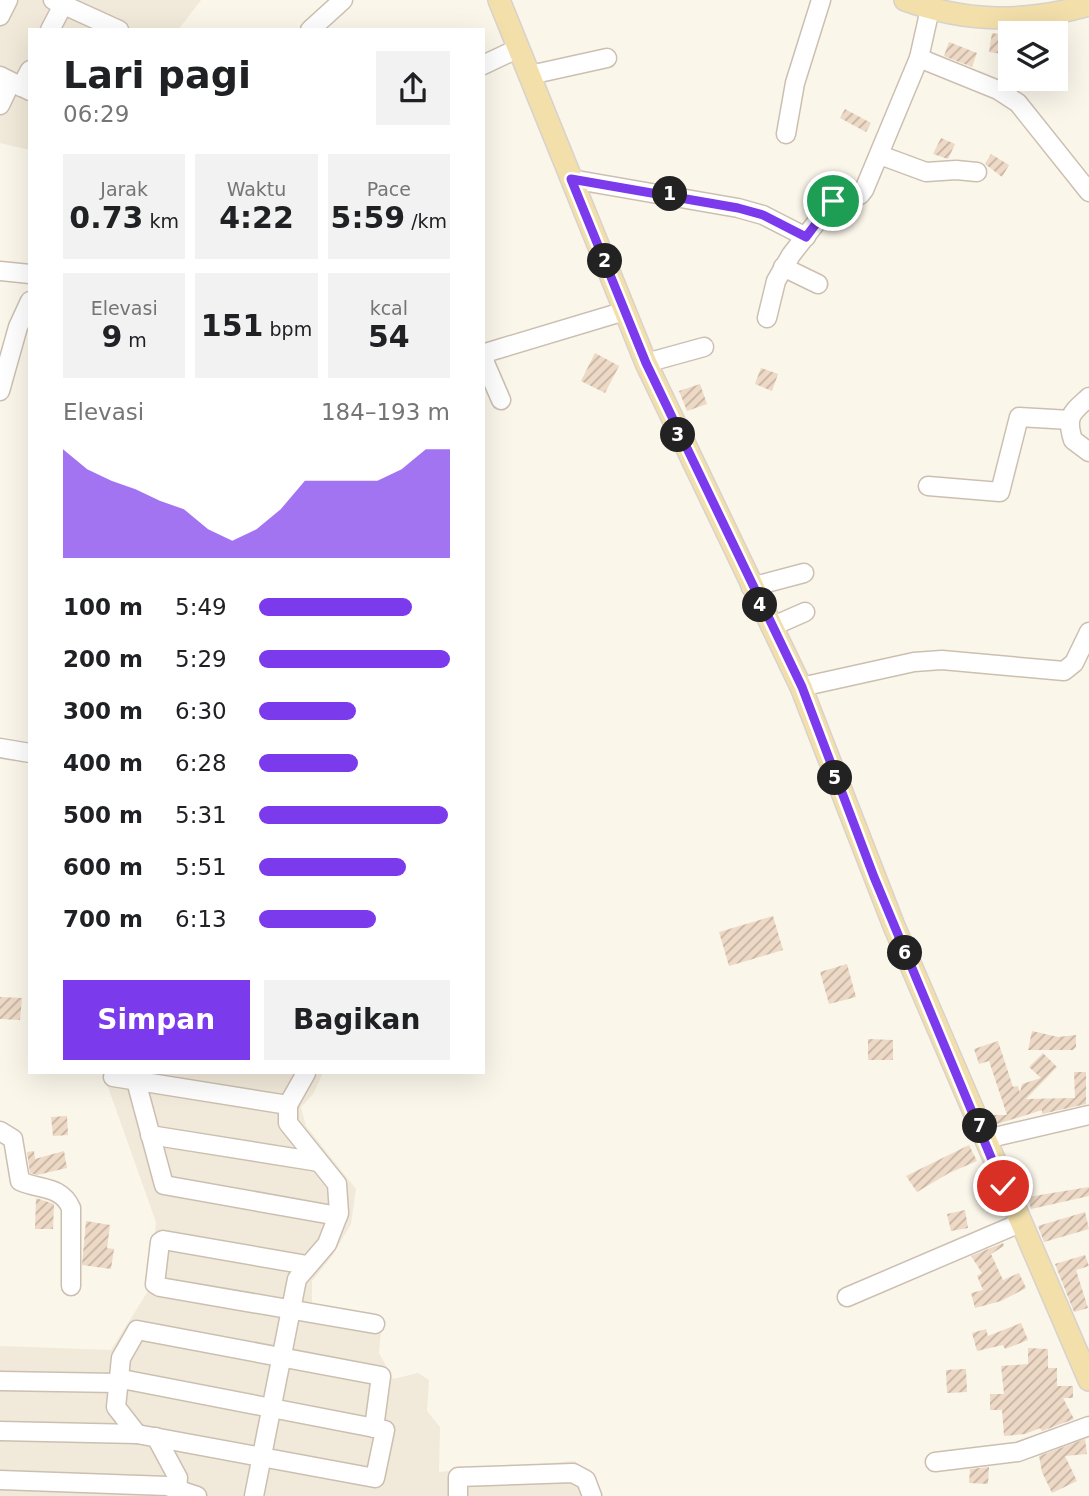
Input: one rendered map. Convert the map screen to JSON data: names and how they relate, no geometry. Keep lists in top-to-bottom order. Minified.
{"page":{"heading":["Lari pagi","06:29"],"stats":[["Jarak","0.73 km"],["Waktu","4:22"],["Pace","5:59 /km"],["Elevasi","9 m"],["151 bpm"],["kcal","54"]],"pins":["1","2","3","4","5","6","7"],"chart":["Elevasi","184–193 m"],"list":[{"name":"100 m","note":"5:49"},{"name":"200 m","note":"5:29"},{"name":"300 m","note":"6:30"},{"name":"400 m","note":"6:28"},{"name":"500 m","note":"5:31"},{"name":"600 m","note":"5:51"},{"name":"700 m","note":"6:13"}],"buttons":["Simpan","Bagikan"]}}
